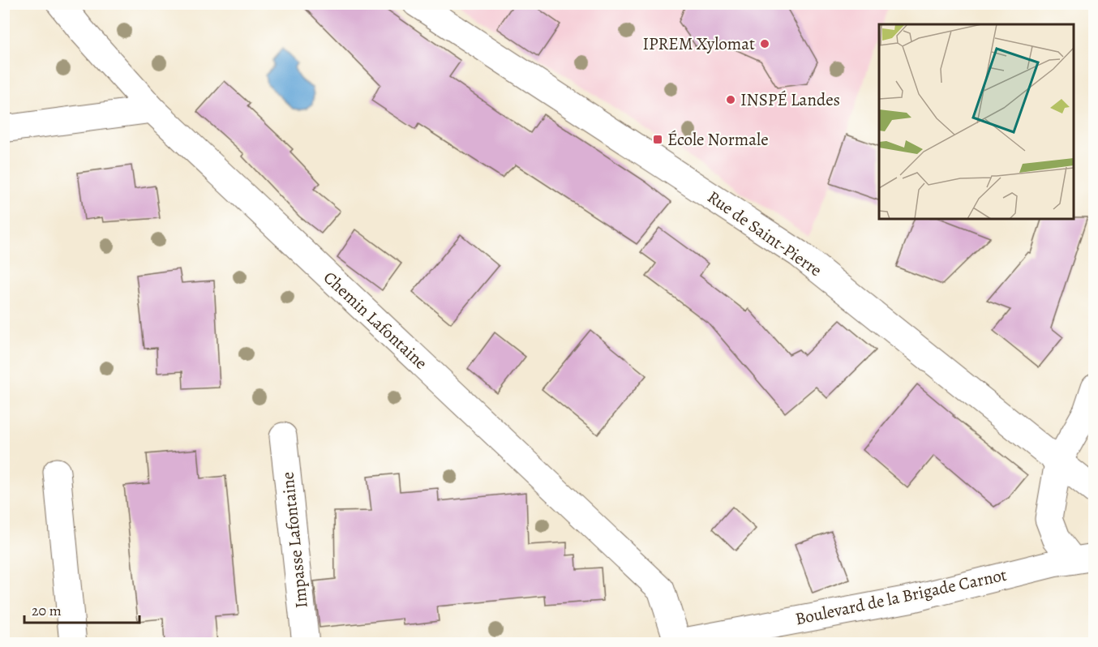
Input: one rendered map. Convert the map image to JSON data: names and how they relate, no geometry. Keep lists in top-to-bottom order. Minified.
{"streets":{"street":["Rue de Saint-Pierre","Chemin Lafontaine","Impasse Lafontaine","Boulevard de la Brigade Carnot"]},"crossings":[["Rue de Saint-Pierre","Boulevard de la Brigade Carnot"],["Chemin Lafontaine","Boulevard de la Brigade Carnot"]],"places":{"other":["IPREM Xylomat","INSPÉ Landes"],"transit":["École Normale"]},"scale_bar":"20 m"}
